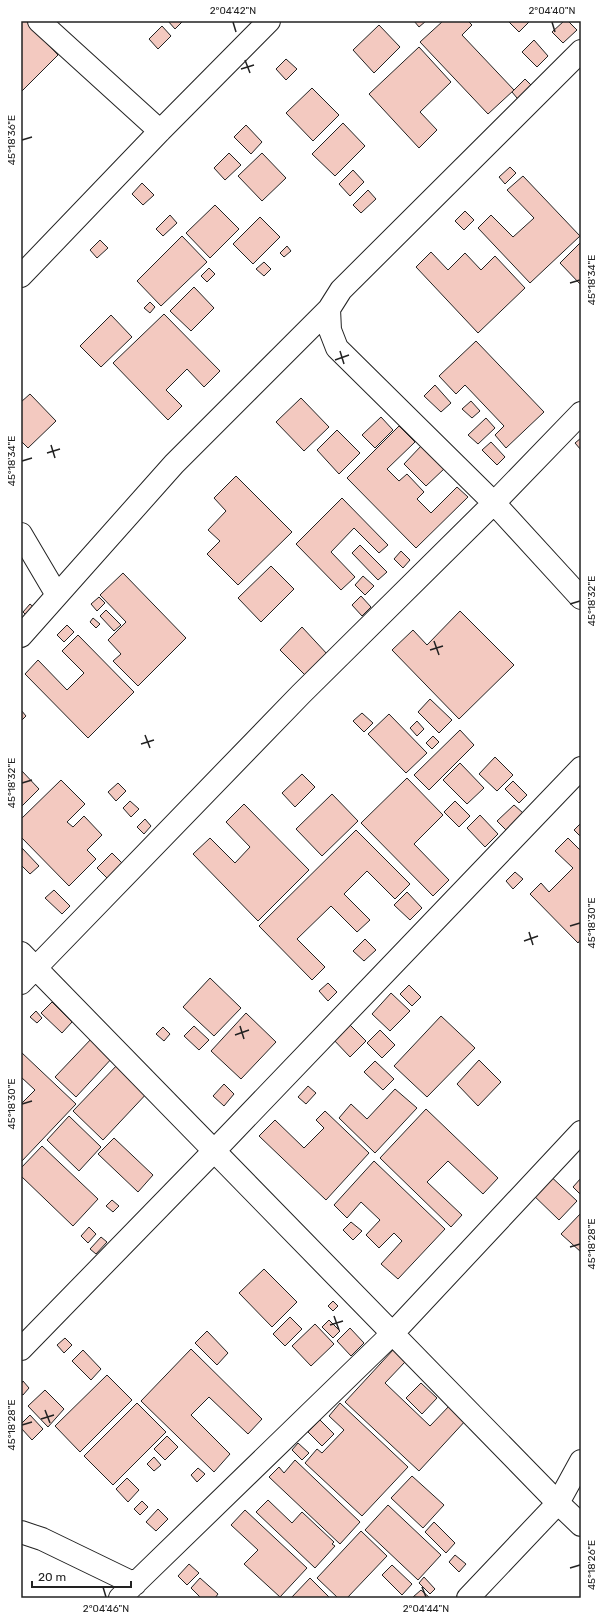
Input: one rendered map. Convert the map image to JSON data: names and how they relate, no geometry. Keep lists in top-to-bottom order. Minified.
{"scale_bar":"20 m","coordinates":["2°04'42\"N","2°04'40\"N","45°18'36\"E","45°18'34\"E","45°18'32\"E","45°18'30\"E","45°18'28\"E","45°18'26\"E","2°04'46\"N","2°04'44\"N"]}
